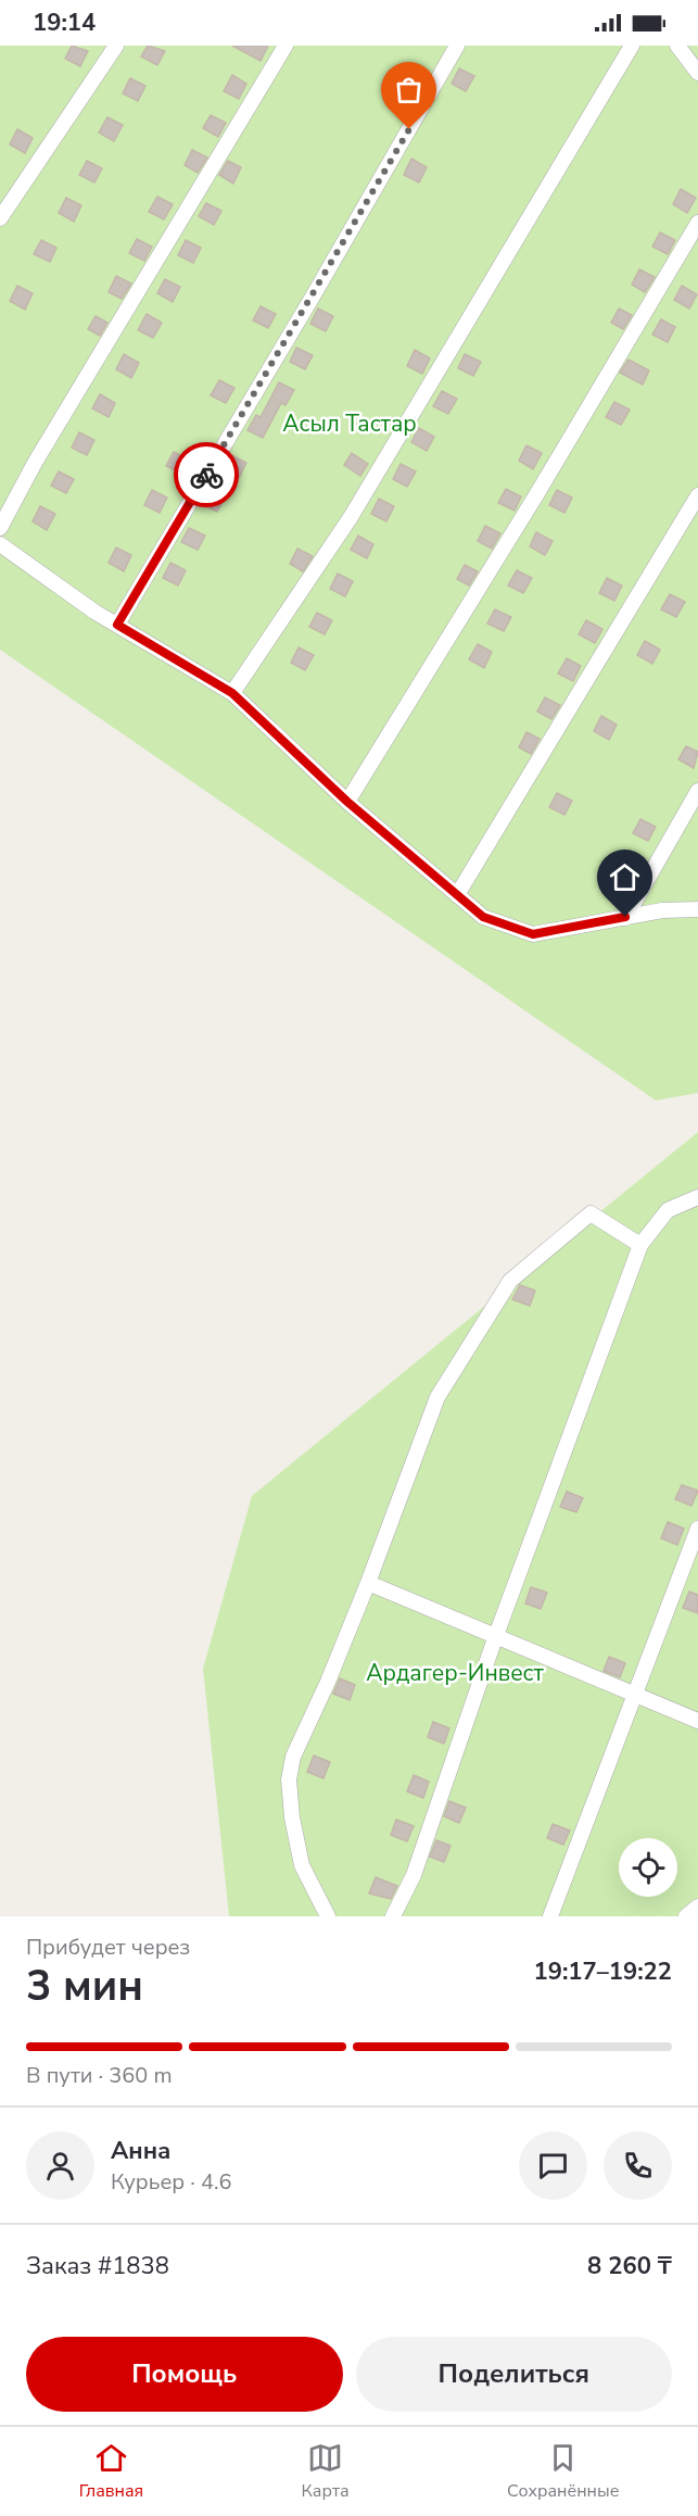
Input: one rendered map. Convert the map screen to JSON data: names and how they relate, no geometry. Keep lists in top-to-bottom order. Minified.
{"parks":["Асыл Тастар","Ардагер-Инвест"],"page":{"status":"19:14","heading":["3 мин","Прибудет через","19:17–19:22"],"panel":["Анна","Курьер · 4.6","Заказ #1838","8 260 ₸"],"bar":"В пути · 360 m","buttons":["Помощь","Поделиться"],"tabs":["Главная","Карта","Сохранённые"]}}
